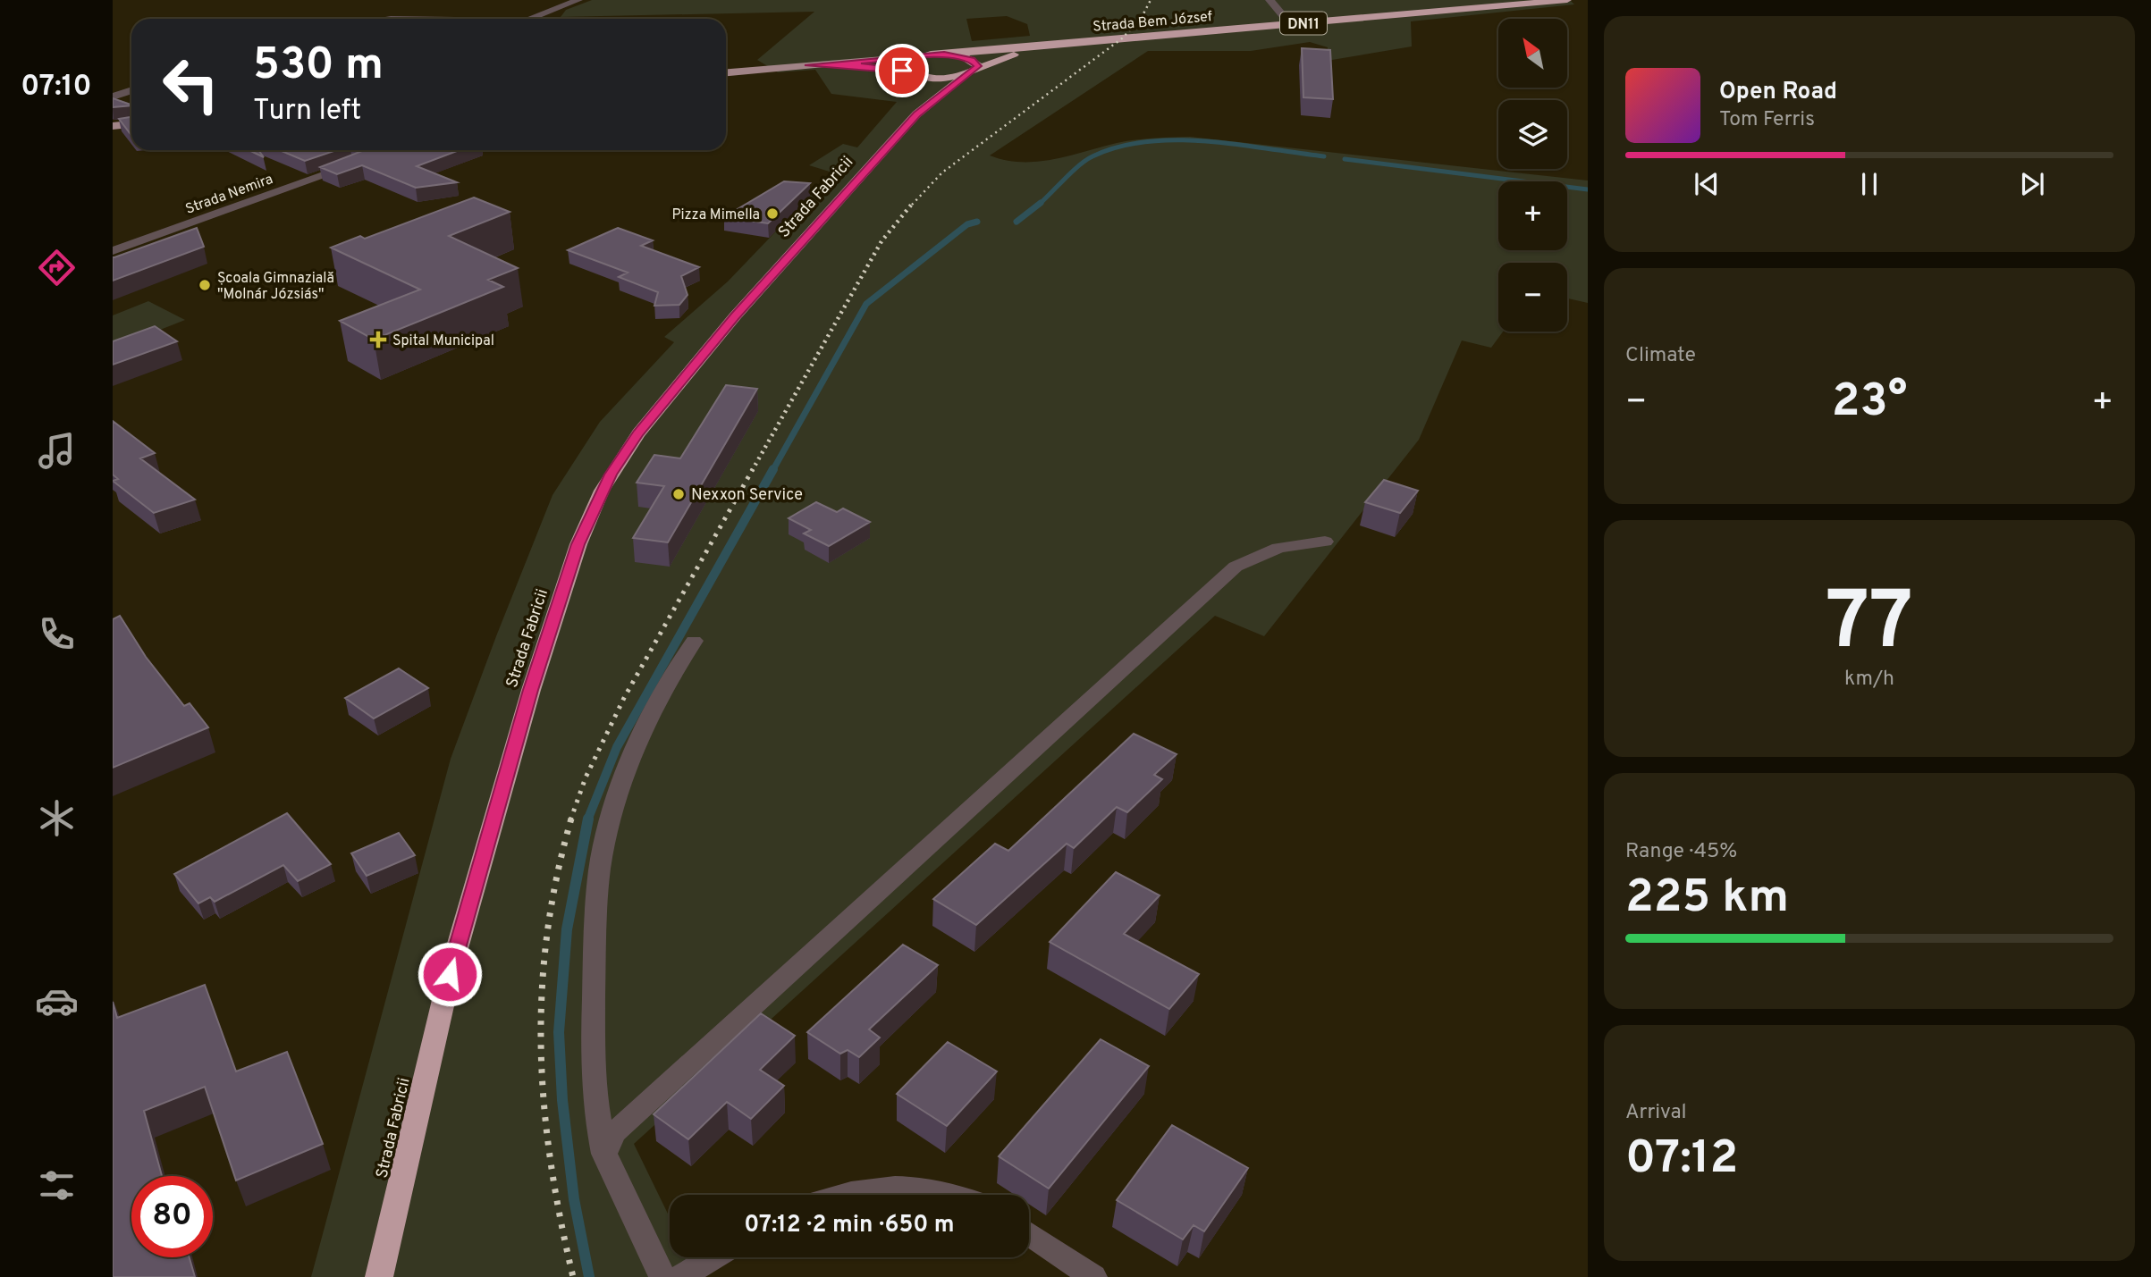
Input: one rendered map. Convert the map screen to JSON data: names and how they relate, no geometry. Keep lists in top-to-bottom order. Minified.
{"streets":{"highway":["Strada Bem József","DN11","Strada Fabricii"],"street":["Strada Nemira"]},"crossings":[["Strada Bem József","DN11"],["Strada Bem József","Strada Fabricii"],["DN11","Strada Fabricii"]],"places":{"other":["Pizza Mimella","Școala Gimnazială \"Molnár Józsiás\"","Nexxon Service"],"health":["Spital Municipal"]},"north":"top left","page":{"tabs":"07:10","map_buttons":["+","−"],"turn":["530 m","Turn left"],"song":["Open Road","Tom Ferris"],"tile":["Climate",["77","km/h"],["Range · 45%","225 km"],["Arrival","07:12"]],"heat":["−","23°","+"],"limit":"80","trip":"07:12 · 2 min · 650 m"}}
